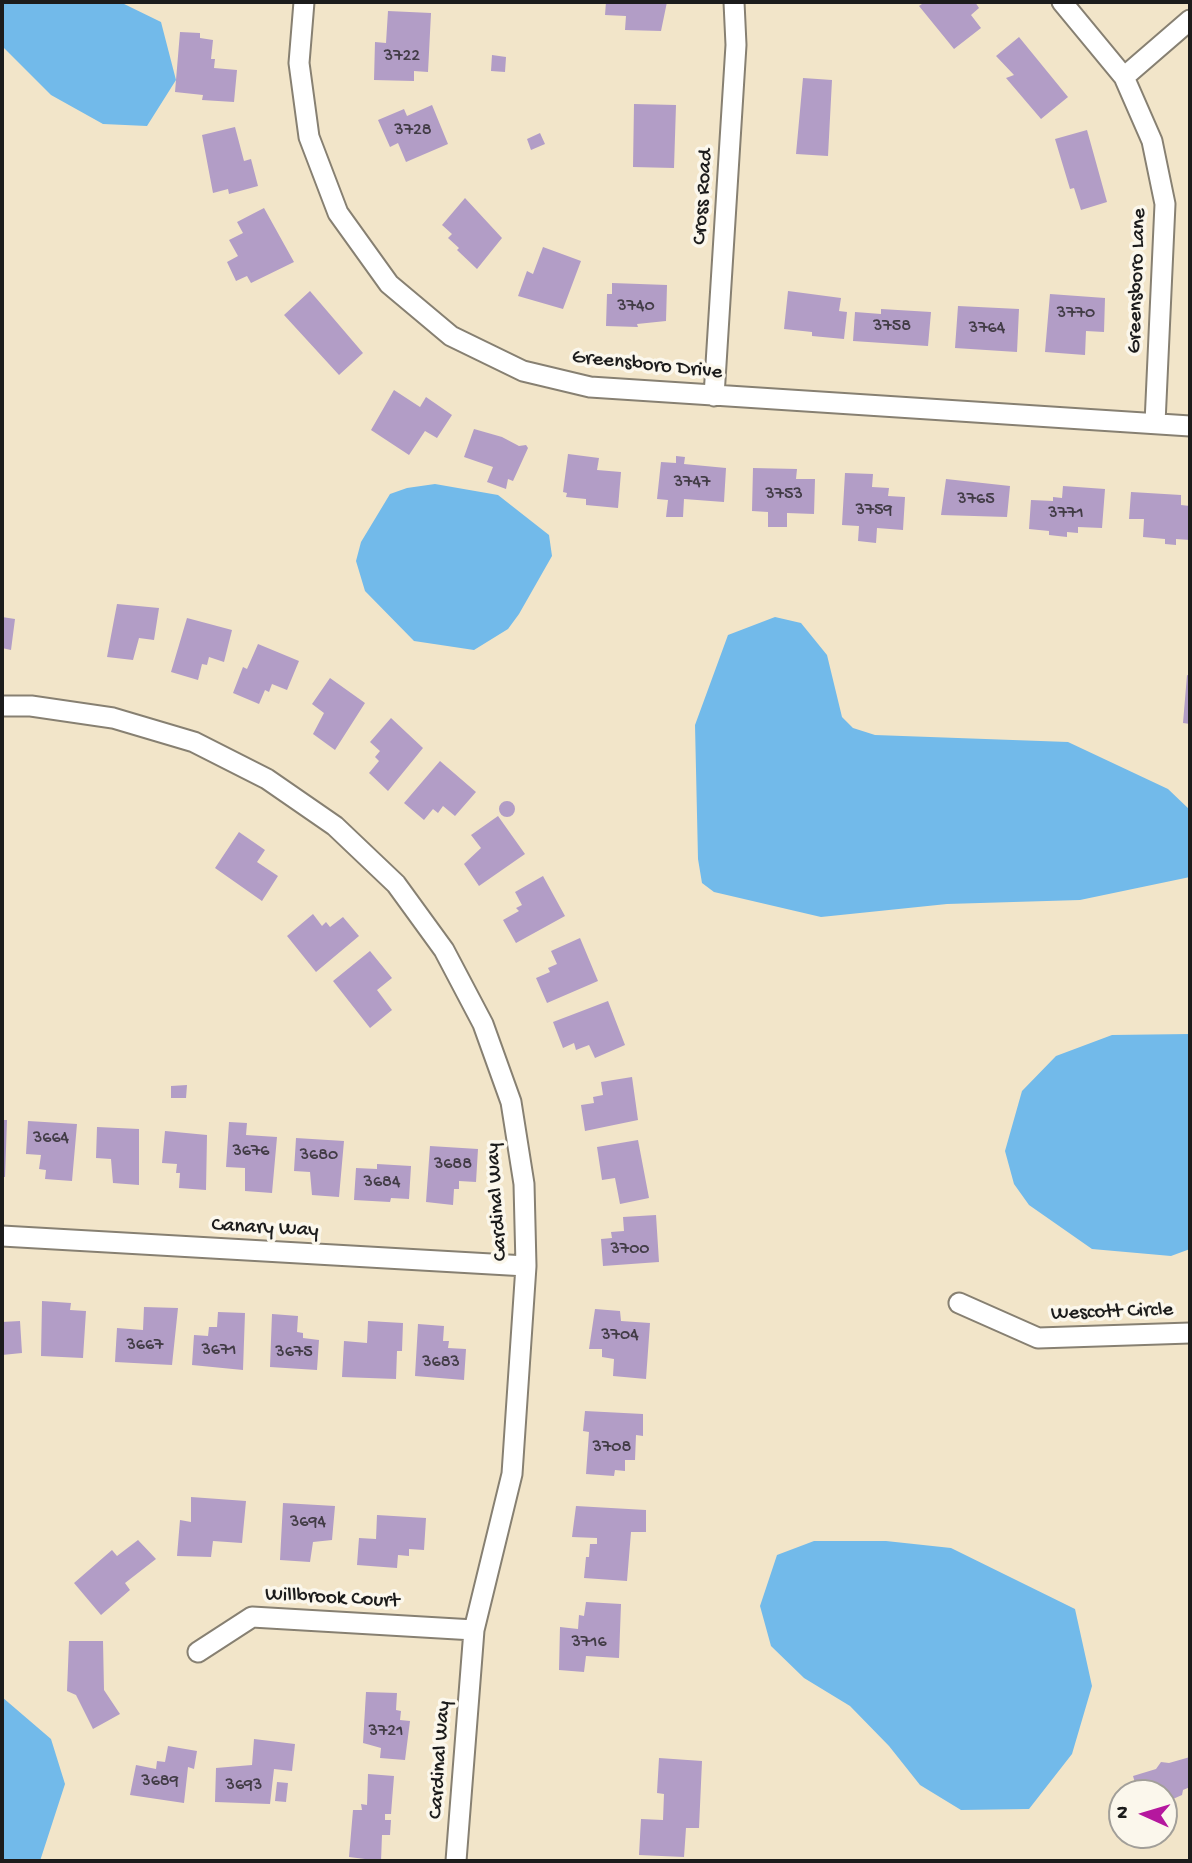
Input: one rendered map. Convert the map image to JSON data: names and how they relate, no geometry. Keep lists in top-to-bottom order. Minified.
{"streets":{"street":["Cross Road","Greensboro Lane","Greensboro Drive","Cardinal Way","Canary Way","Wescott Circle","Willbrook Court"]},"crossings":[["Cross Road","Greensboro Drive"],["Greensboro Lane","Greensboro Drive"],["Cardinal Way","Canary Way"],["Cardinal Way","Willbrook Court"]],"house_numbers":["3722","3728","3740","3770","3758","3764","3747","3753","3765","3759","3771","3664","3676","3680","3688","3684","3700","3704","3667","3671","3675","3683","3708","3694","3716","3721","3689","3693"],"north":"left"}
